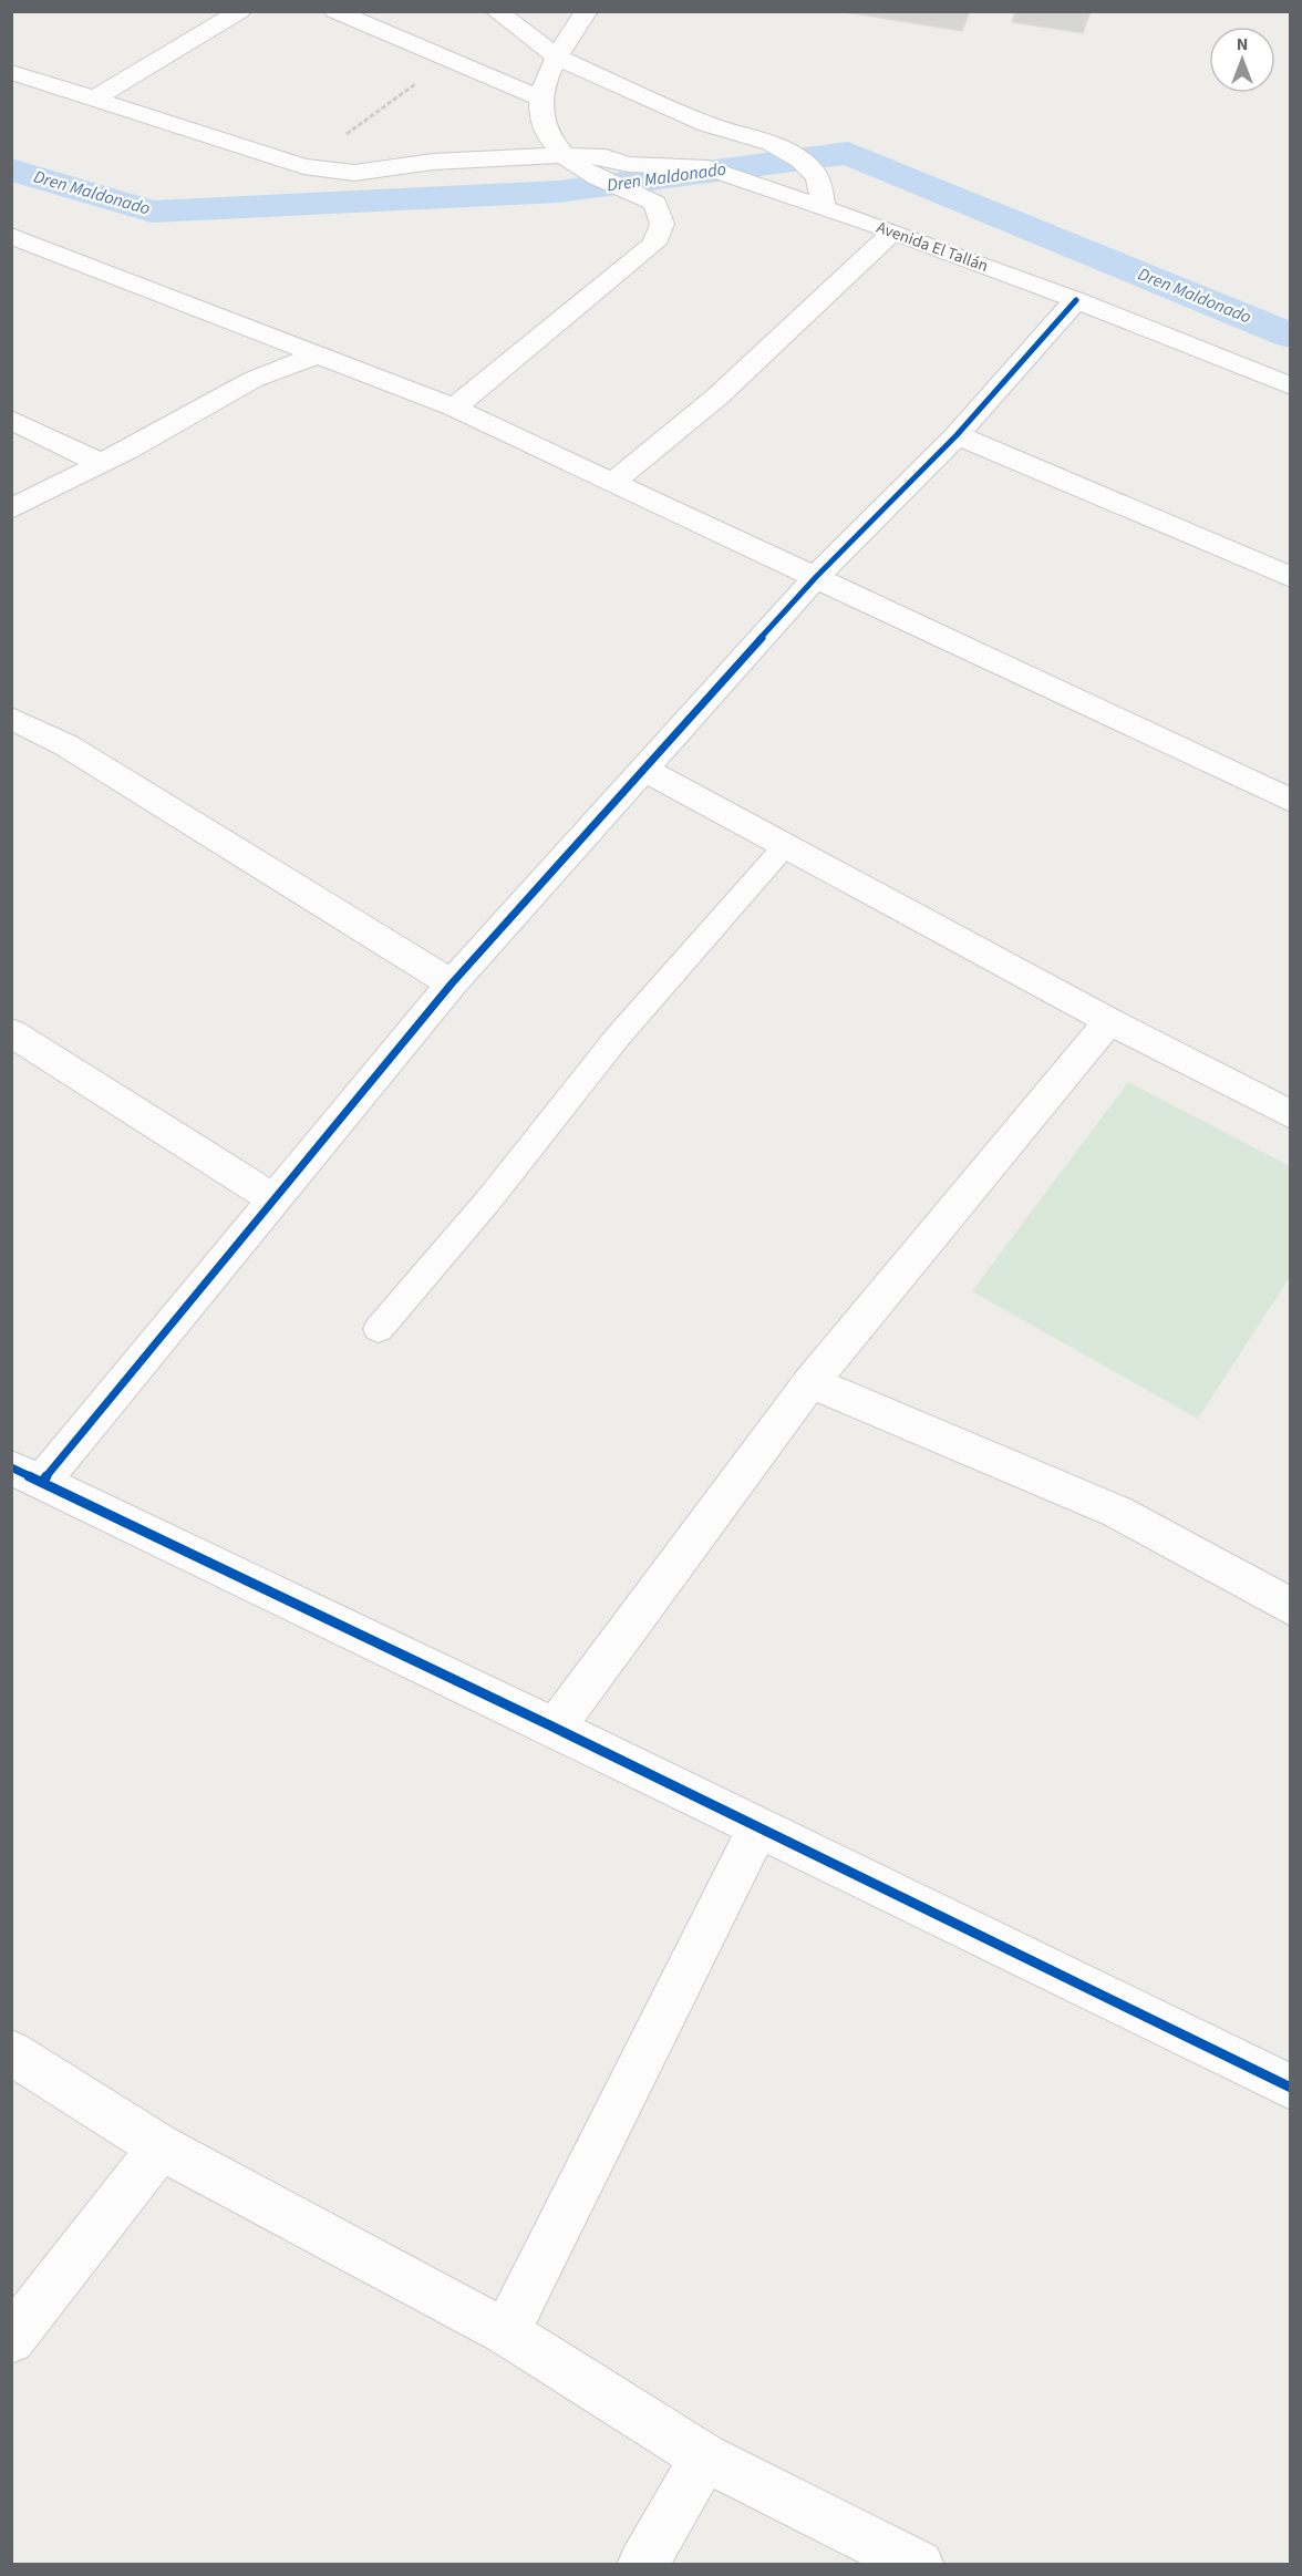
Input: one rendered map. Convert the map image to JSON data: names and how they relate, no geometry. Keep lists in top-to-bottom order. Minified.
{"streets":{"street":["Avenida El Tallán"]},"water":["Dren Maldonado"],"north":"top"}
